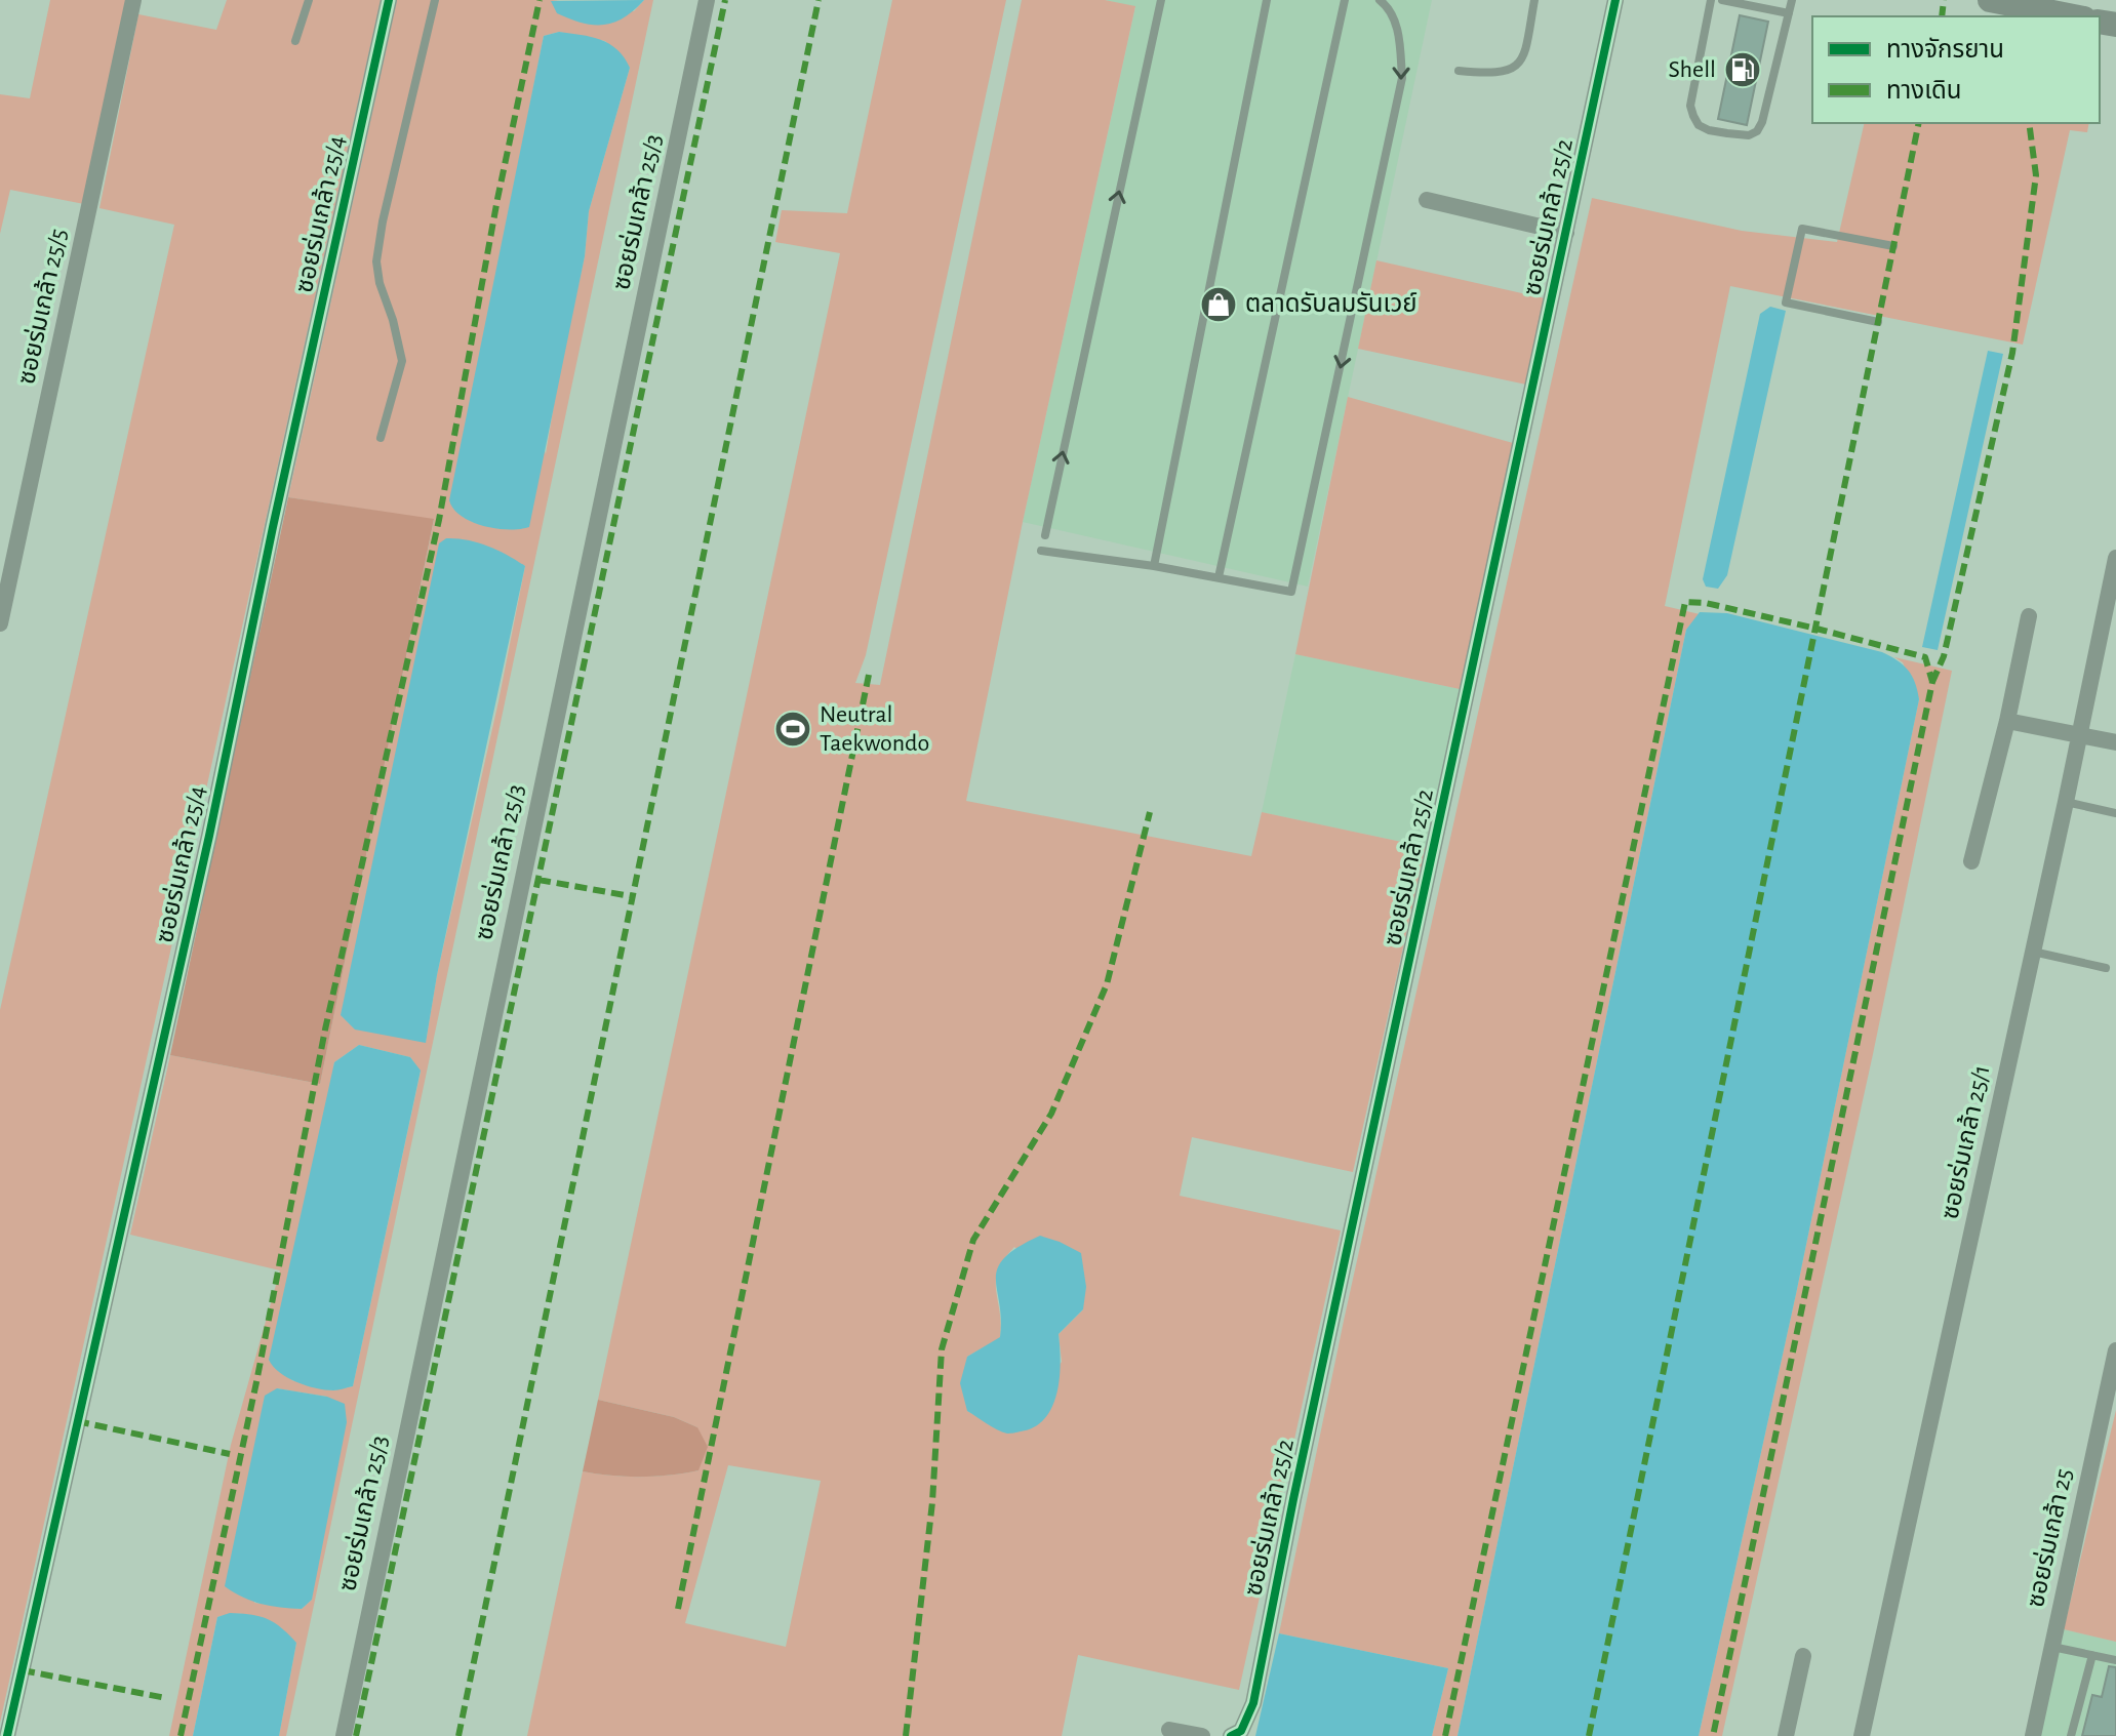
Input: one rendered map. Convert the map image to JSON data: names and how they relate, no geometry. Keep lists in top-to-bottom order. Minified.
{"streets":{"street":["ซอยร่มเกล้า 25/3","ซอยร่มเกล้า 25/4","ซอยร่มเกล้า 25/2","ซอยร่มเกล้า 25/5","ซอยร่มเกล้า 25/1","ซอยร่มเกล้า 25"]},"places":{"fuel station":["Shell"],"shop":["ตลาดรับลมรันเวย์"],"sports":["Neutral Taekwondo"]},"legend":["ทางจักรยาน","ทางเดิน"]}
